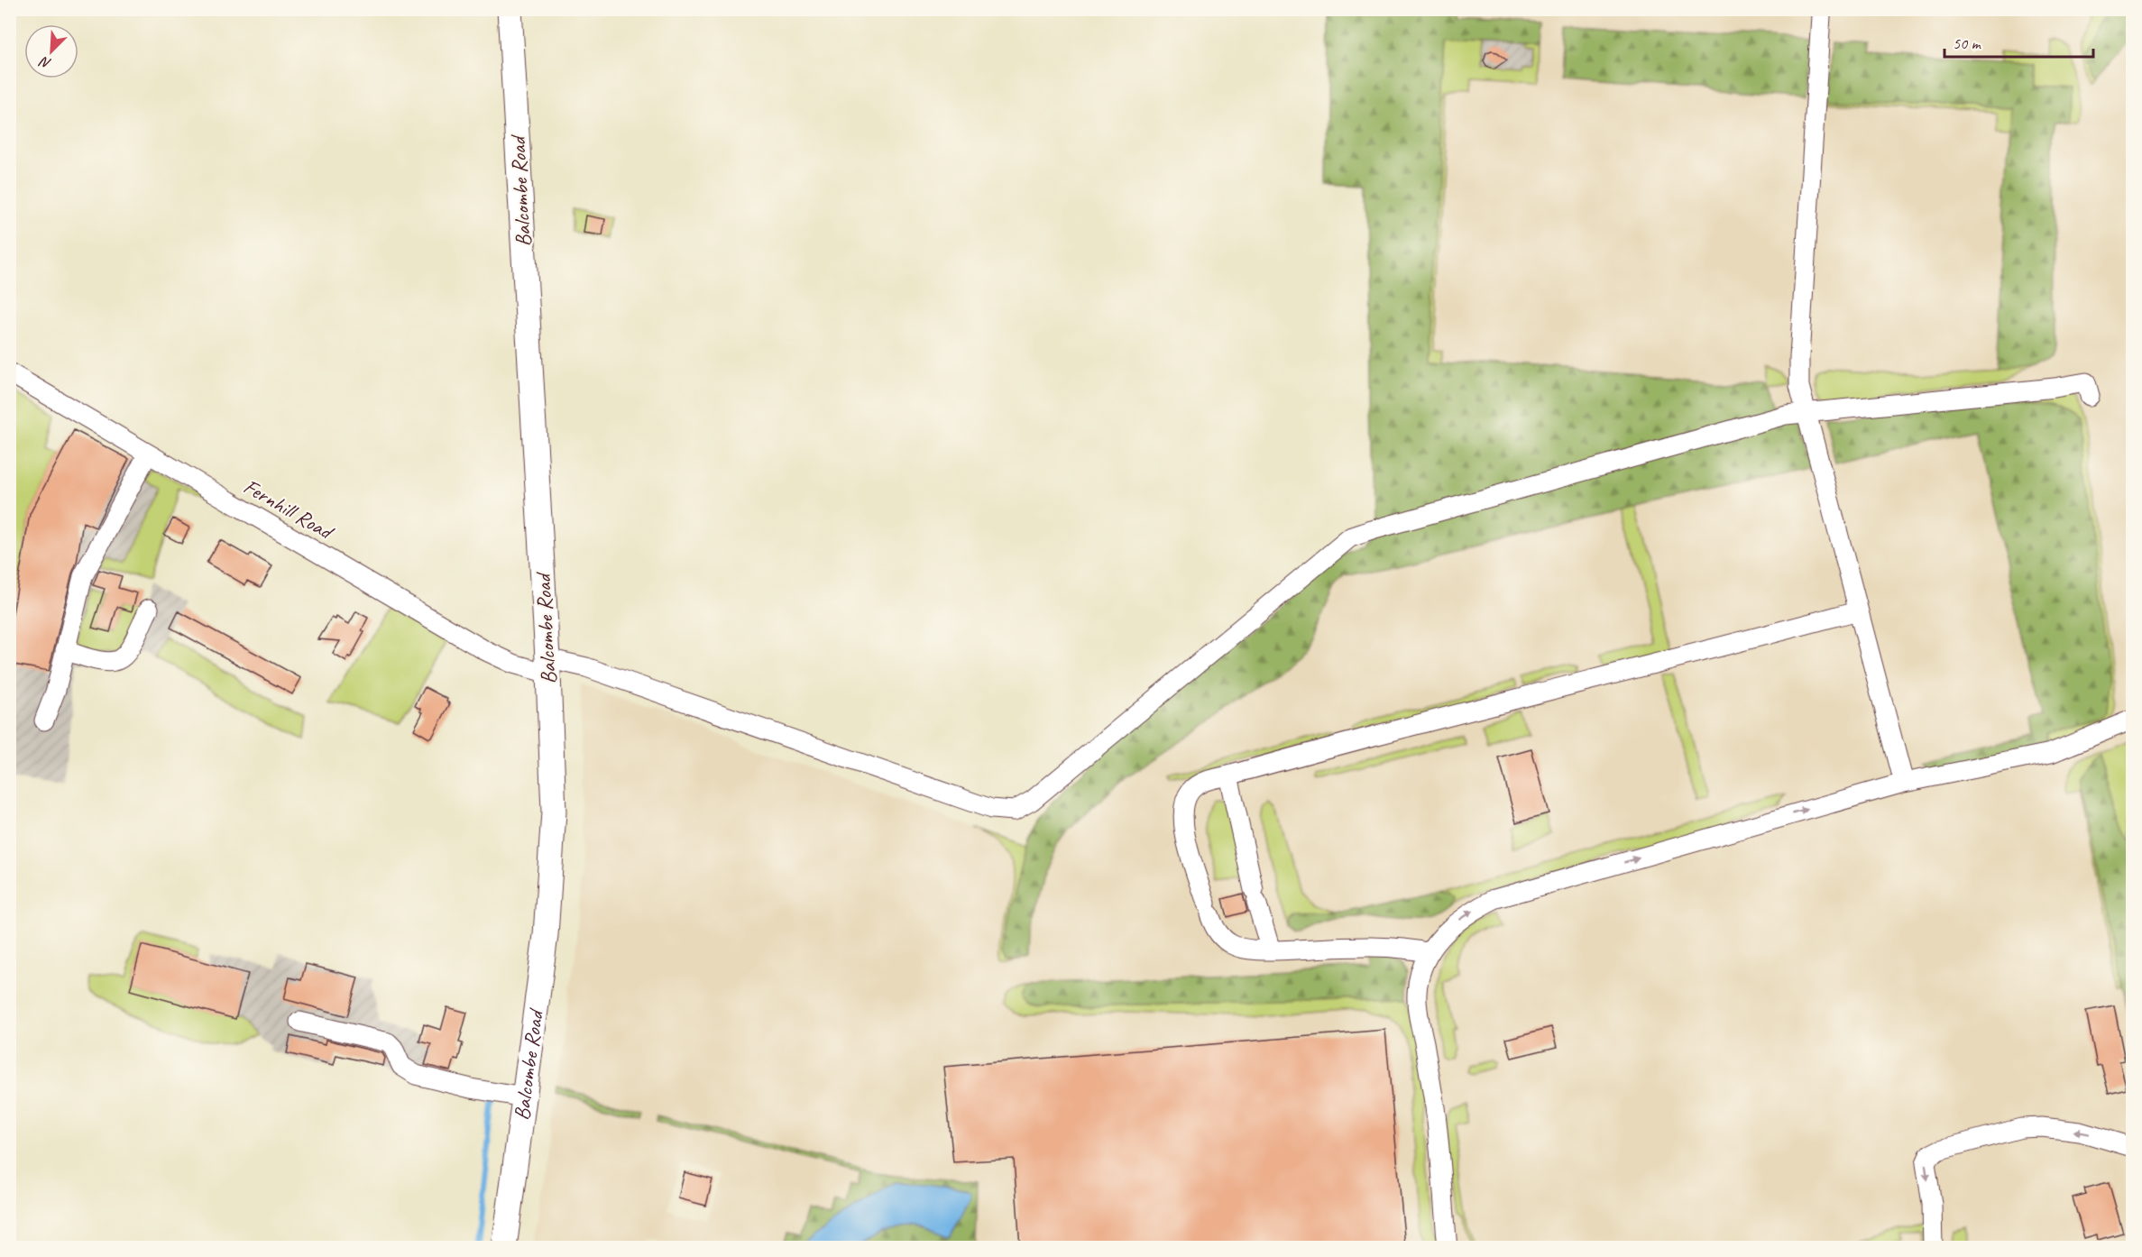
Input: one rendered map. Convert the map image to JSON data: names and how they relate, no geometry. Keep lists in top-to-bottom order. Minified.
{"streets":{"main road":["Balcombe Road"],"street":["Fernhill Road"]},"crossings":[["Balcombe Road","Fernhill Road"]],"scale_bar":"50 m","north":"bottom left"}
